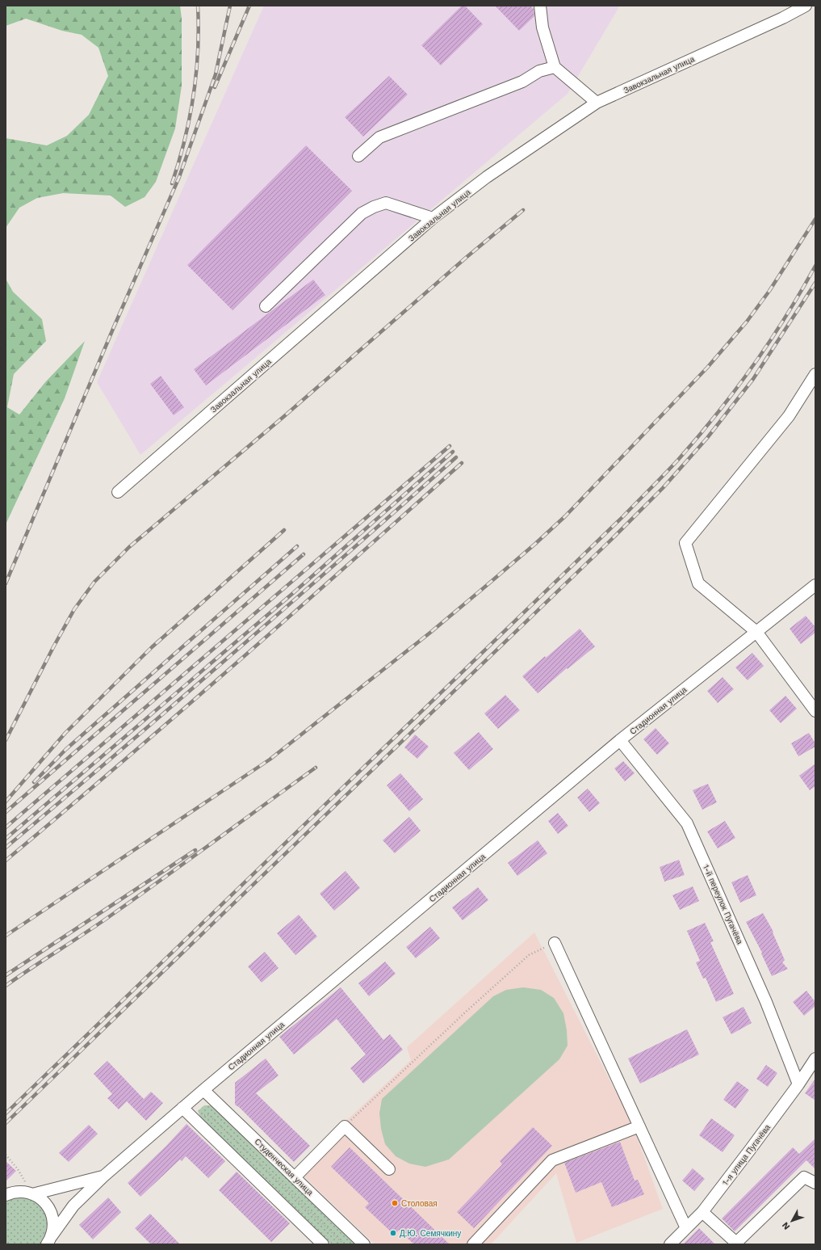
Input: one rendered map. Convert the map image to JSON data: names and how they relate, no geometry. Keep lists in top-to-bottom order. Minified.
{"streets":{"street":["Завокзальная улица","Стадионная улица","1-й переулок Пугачёва","1-я улица Пугачёва","Студенческая улица"]},"crossings":[["Стадионная улица","1-й переулок Пугачёва"],["Стадионная улица","Студенческая улица"],["1-й переулок Пугачёва","1-я улица Пугачёва"]],"places":["Столовая","Д.Ю. Семячкину"],"north":"bottom left"}
